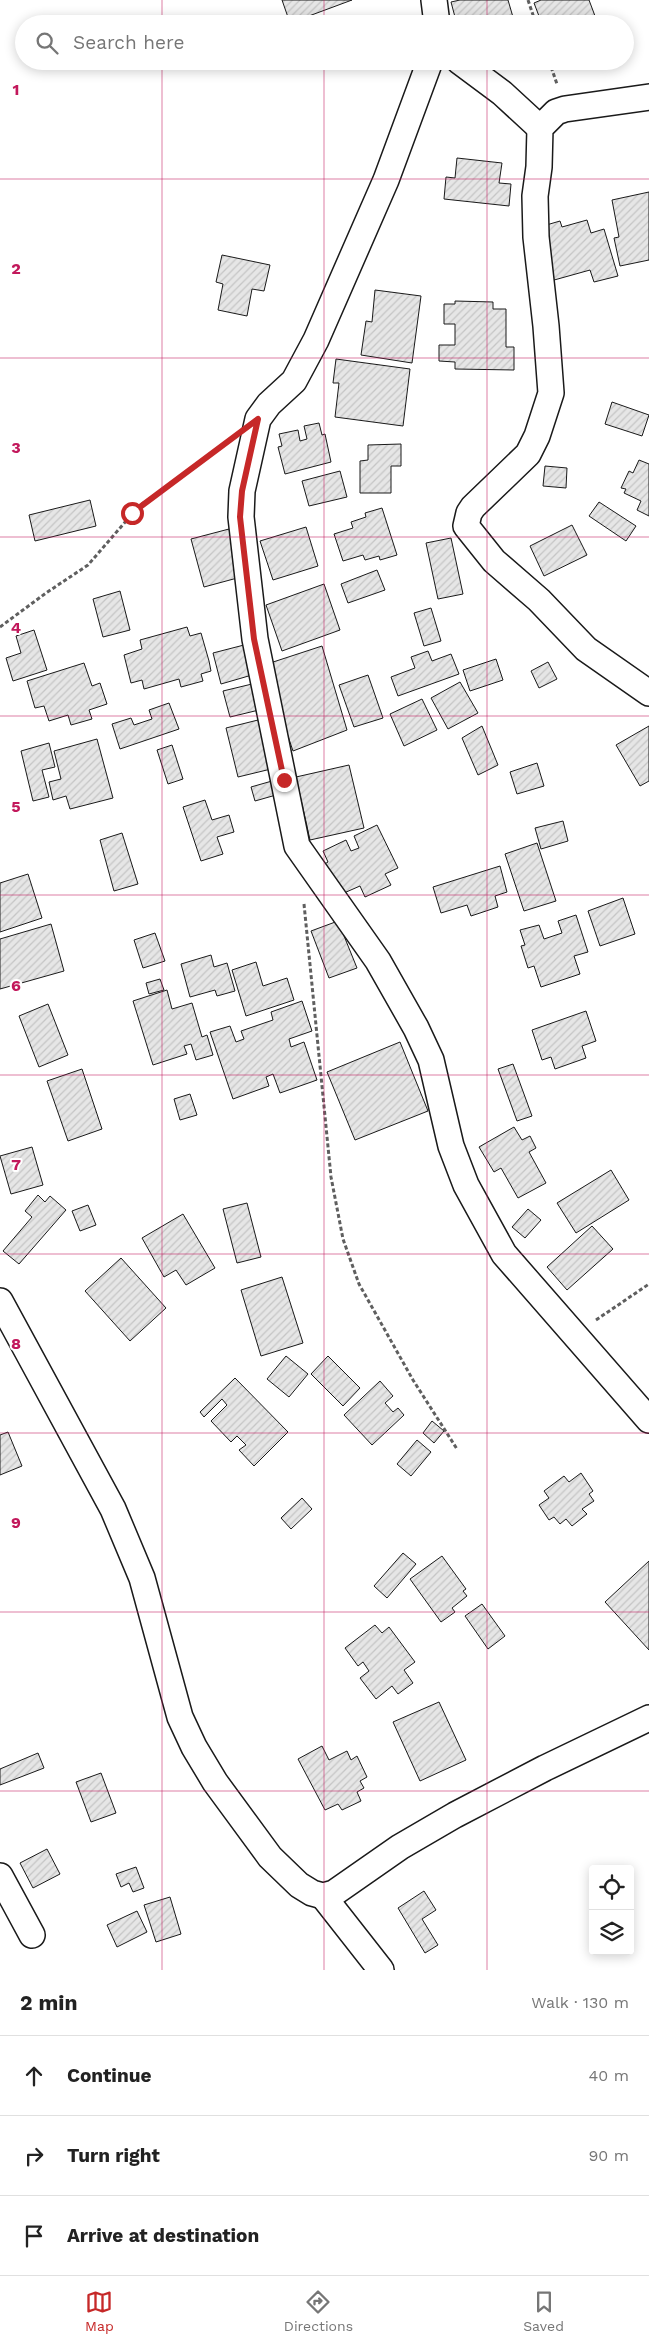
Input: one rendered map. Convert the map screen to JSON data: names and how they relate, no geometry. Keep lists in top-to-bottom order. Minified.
{"page":{"search":"Search here","heading":["2 min","Walk · 130 m"],"list":[["Continue","40 m"],["Turn right","90 m"],"Arrive at destination"],"nav":["Map","Directions","Saved"]},"grid":{"rows":["1","2","3","4","5","6","7","8","9"]}}
